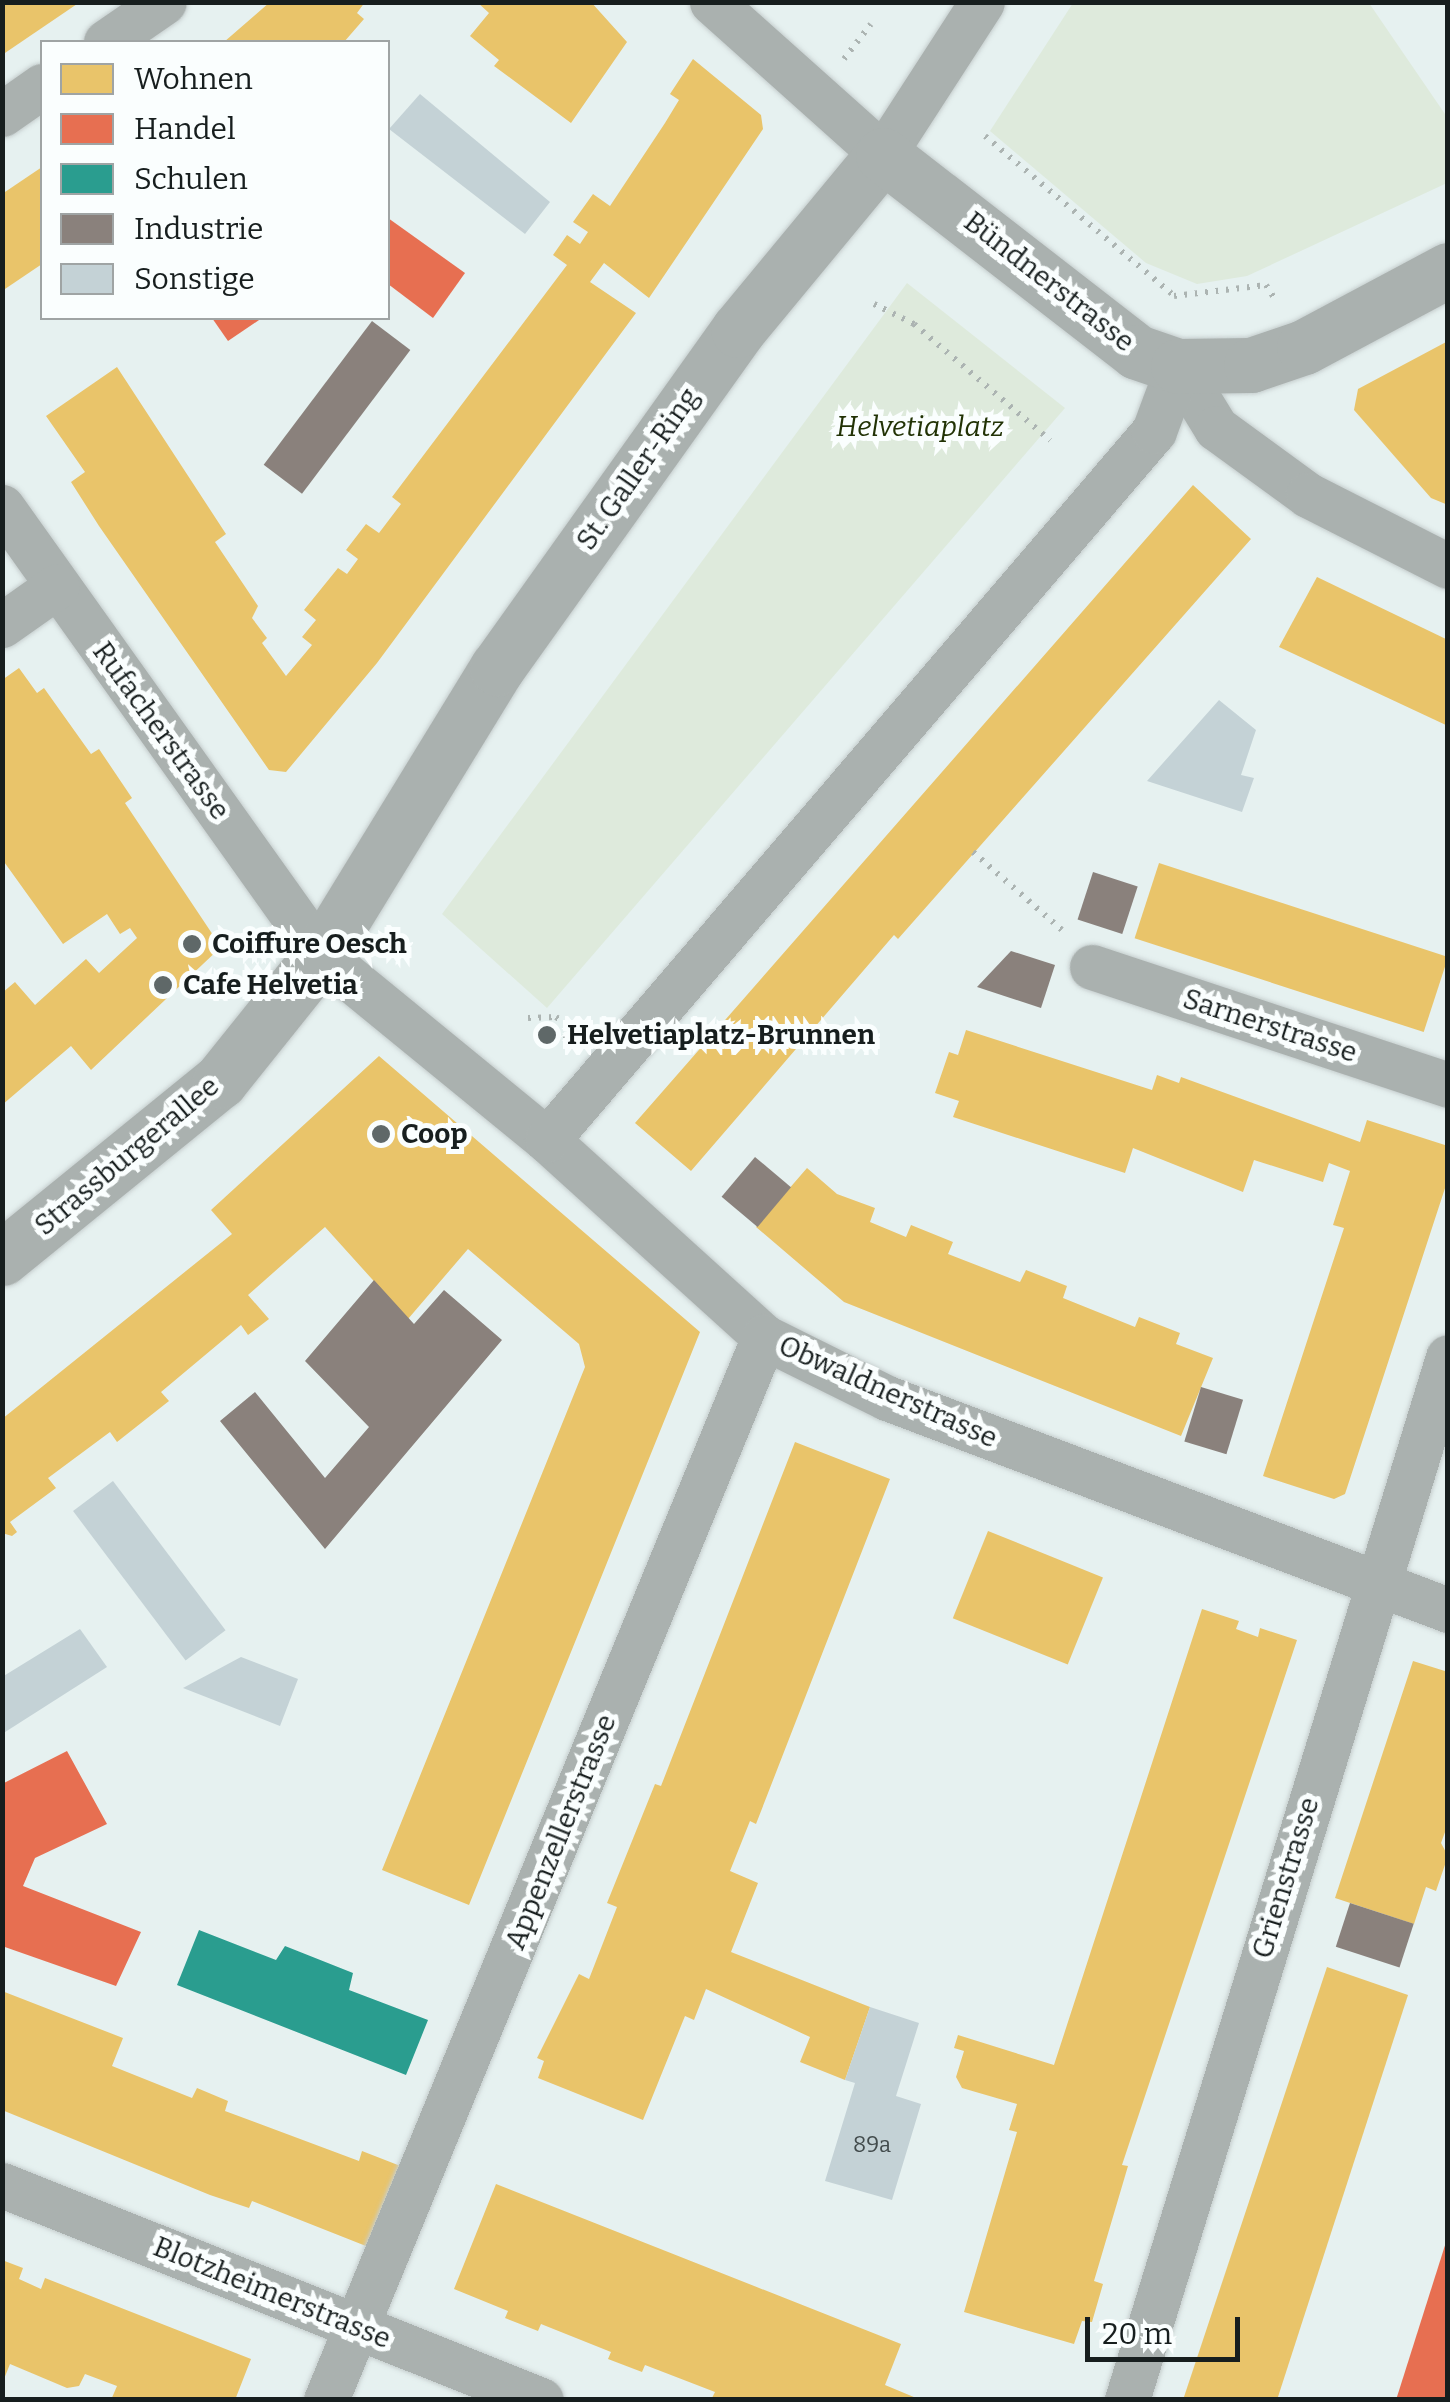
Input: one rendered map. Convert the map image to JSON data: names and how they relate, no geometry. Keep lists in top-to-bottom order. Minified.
{"streets":{"street":["Bündnerstrasse","St. Galler-Ring","Rufacherstrasse","Sarnerstrasse","Strassburgerallee","Obwaldnerstrasse","Appenzellerstrasse","Grienstrasse","Blotzheimerstrasse"]},"crossings":[["Bündnerstrasse","St. Galler-Ring"],["St. Galler-Ring","Rufacherstrasse"],["St. Galler-Ring","Strassburgerallee"],["St. Galler-Ring","Obwaldnerstrasse"],["Rufacherstrasse","Strassburgerallee"],["Rufacherstrasse","Obwaldnerstrasse"],["Strassburgerallee","Obwaldnerstrasse"],["Obwaldnerstrasse","Appenzellerstrasse"],["Obwaldnerstrasse","Grienstrasse"],["Appenzellerstrasse","Blotzheimerstrasse"]],"parks":["Helvetiaplatz"],"places":["Coiffure Oesch","Cafe Helvetia","Helvetiaplatz-Brunnen","Coop"],"house_numbers":["89a"],"legend":["Wohnen","Handel","Schulen","Industrie","Sonstige"],"scale_bar":"20 m"}
